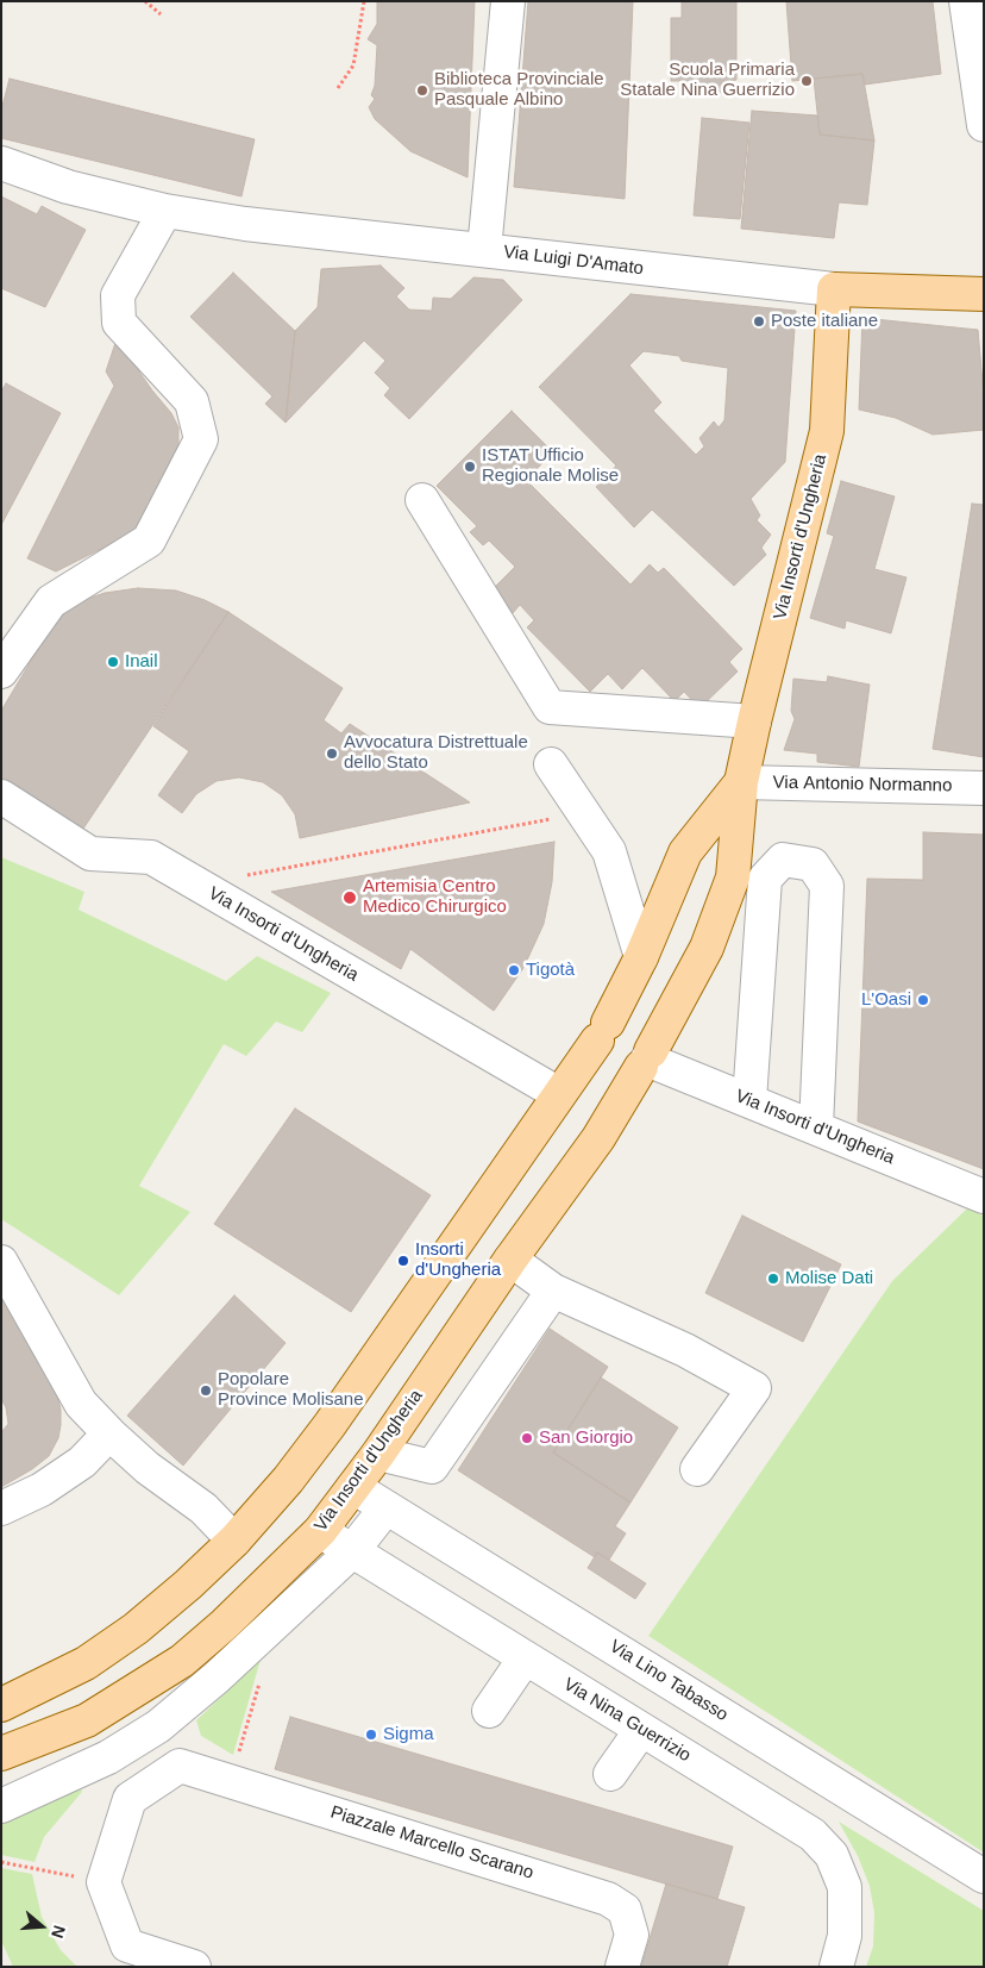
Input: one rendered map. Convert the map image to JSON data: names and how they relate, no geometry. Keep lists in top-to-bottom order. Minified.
{"streets":{"main road":["Via Luigi D'Amato","Via Insorti d'Ungheria"],"street":["Via Antonio Normanno","Via Lino Tabasso","Via Nina Guerrizio","Piazzale Marcello Scarano"]},"crossings":[["Via Luigi D'Amato","Via Insorti d'Ungheria"],["Via Insorti d'Ungheria","Via Antonio Normanno"],["Via Insorti d'Ungheria","Via Lino Tabasso"],["Via Insorti d'Ungheria","Via Nina Guerrizio"]],"places":["Scuola Primaria Statale Nina Guerrizio","Biblioteca Provinciale Pasquale Albino","Poste italiane","ISTAT Ufficio Regionale Molise","Inail","Avvocatura Distrettuale dello Stato","Artemisia Centro Medico Chirurgico","Tigotà","L'Oasi","Insorti d'Ungheria","Molise Dati","Popolare Province Molisane","San Giorgio","Sigma"],"north":"right"}
